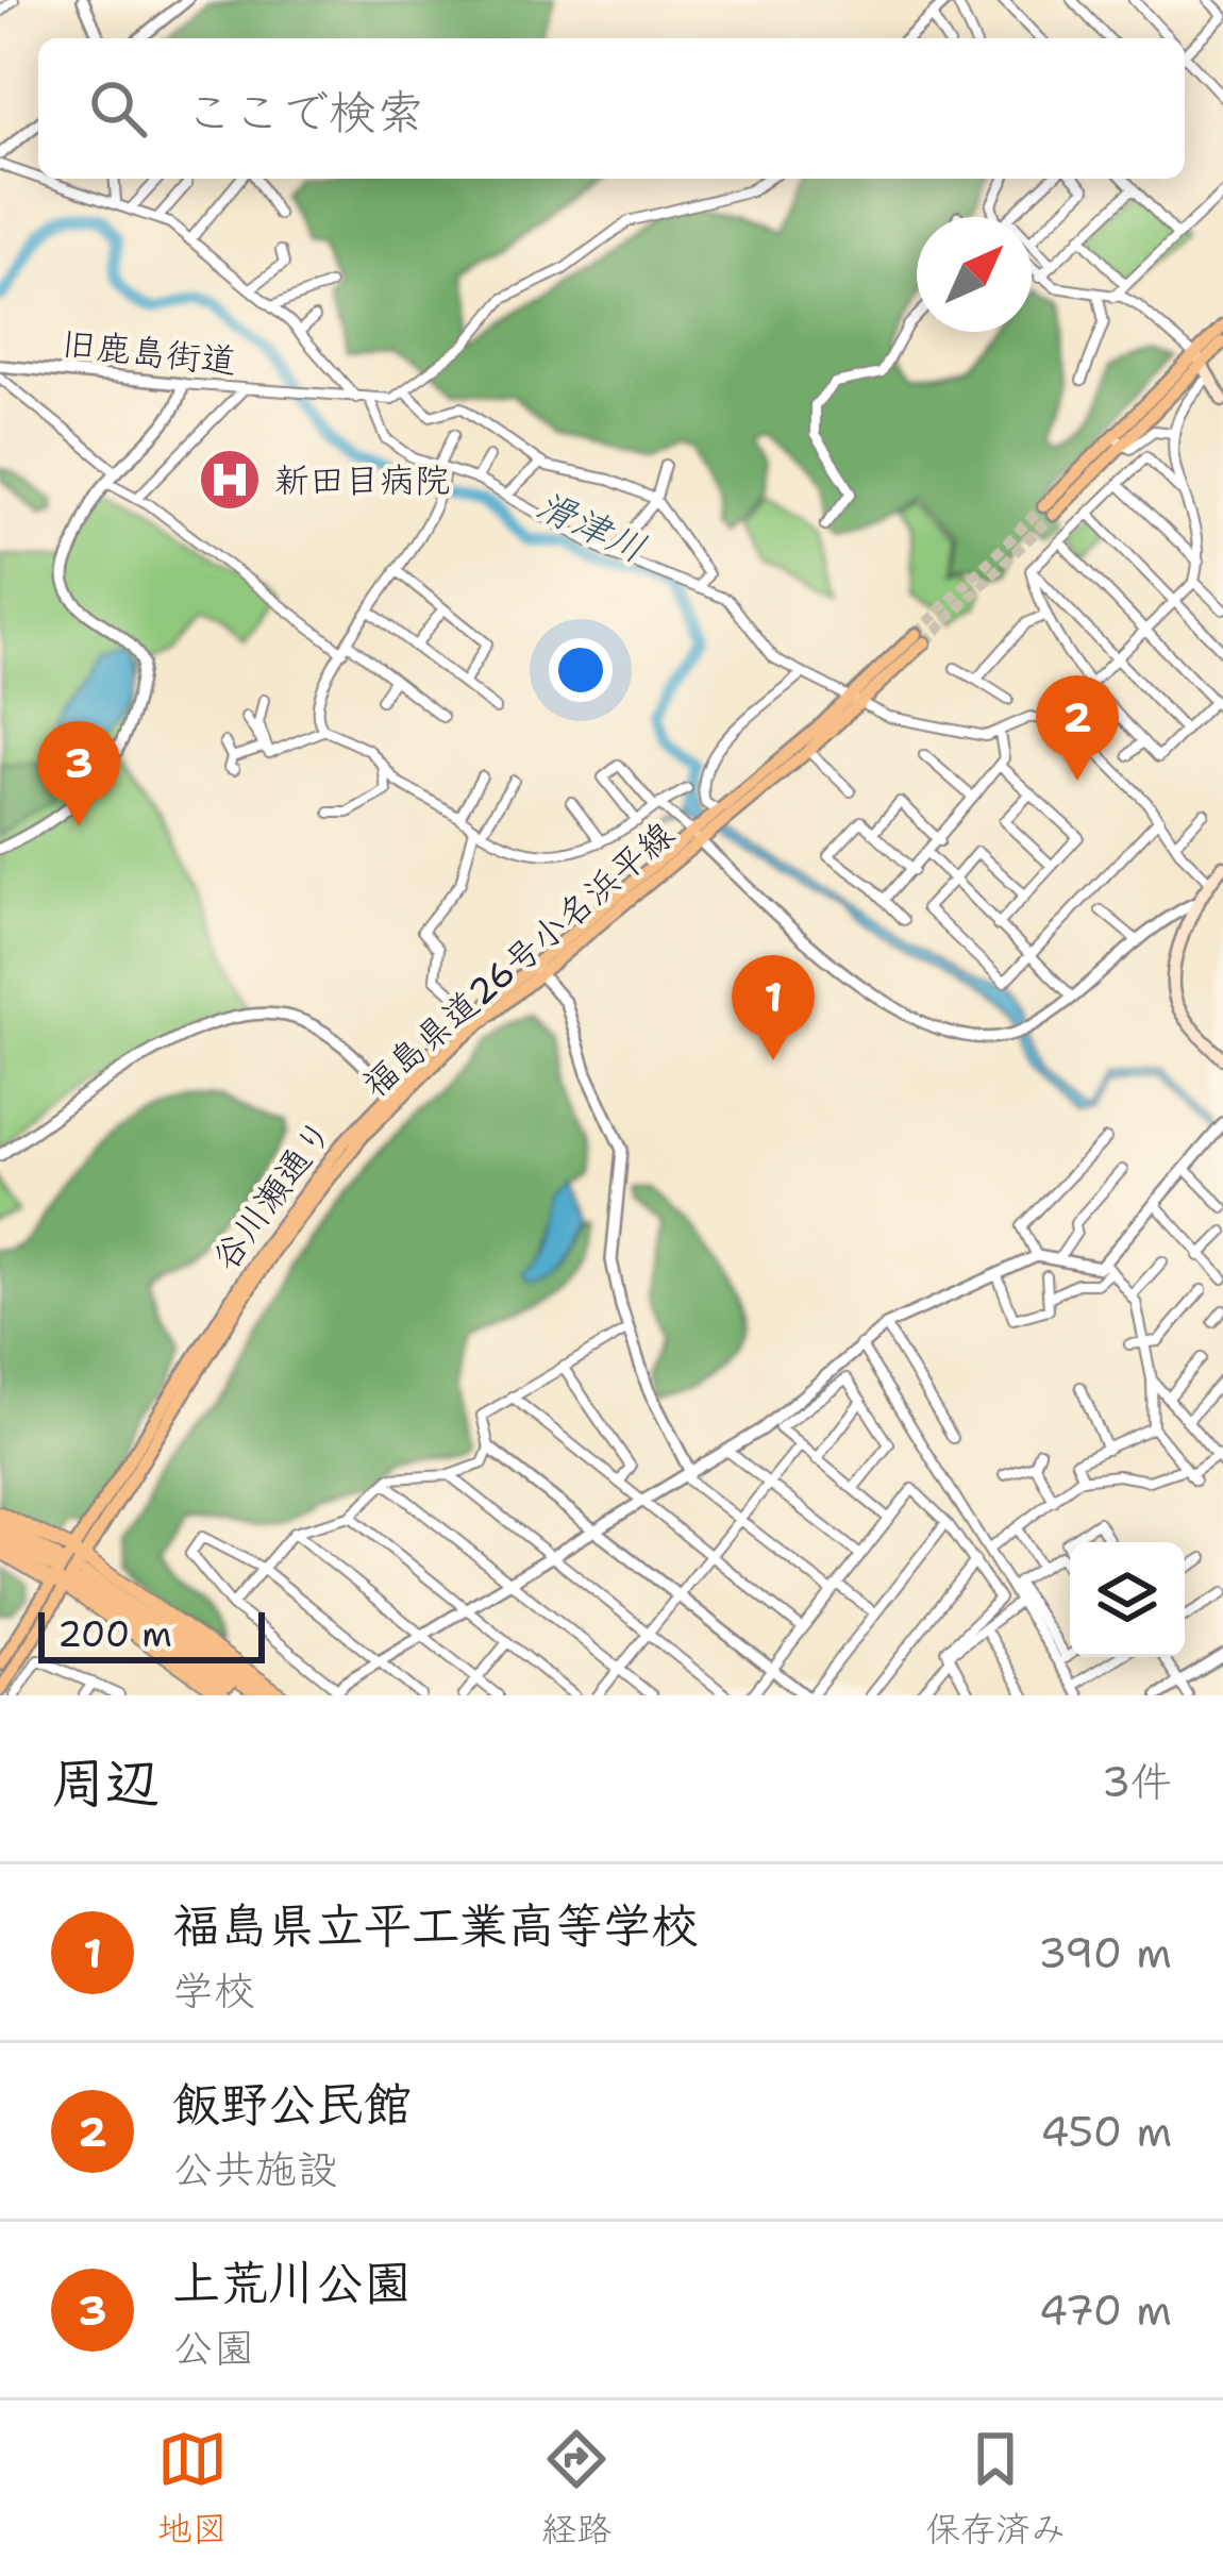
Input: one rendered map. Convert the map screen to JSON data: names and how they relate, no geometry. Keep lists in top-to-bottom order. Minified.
{"streets":{"main road":["福島県道26号小名浜平線","谷川瀬通り"],"street":["旧鹿島街道"]},"crossings":[["福島県道26号小名浜平線","谷川瀬通り"]],"water":["滑津川"],"places":{"hospital":["新田目病院"]},"scale_bar":"200 m","north":"top right","page":{"search":"ここで検索","pins":["2","3","1"],"scale":"200 m","heading":["周辺","3件"],"list":[{"mark":"1","name":"福島県立平工業高等学校","note":"学校","value":"390 m"},{"mark":"2","name":"飯野公民館","note":"公共施設","value":"450 m"},{"mark":"3","name":"上荒川公園","note":"公園","value":"470 m"}],"nav":["地図","経路","保存済み"]}}
